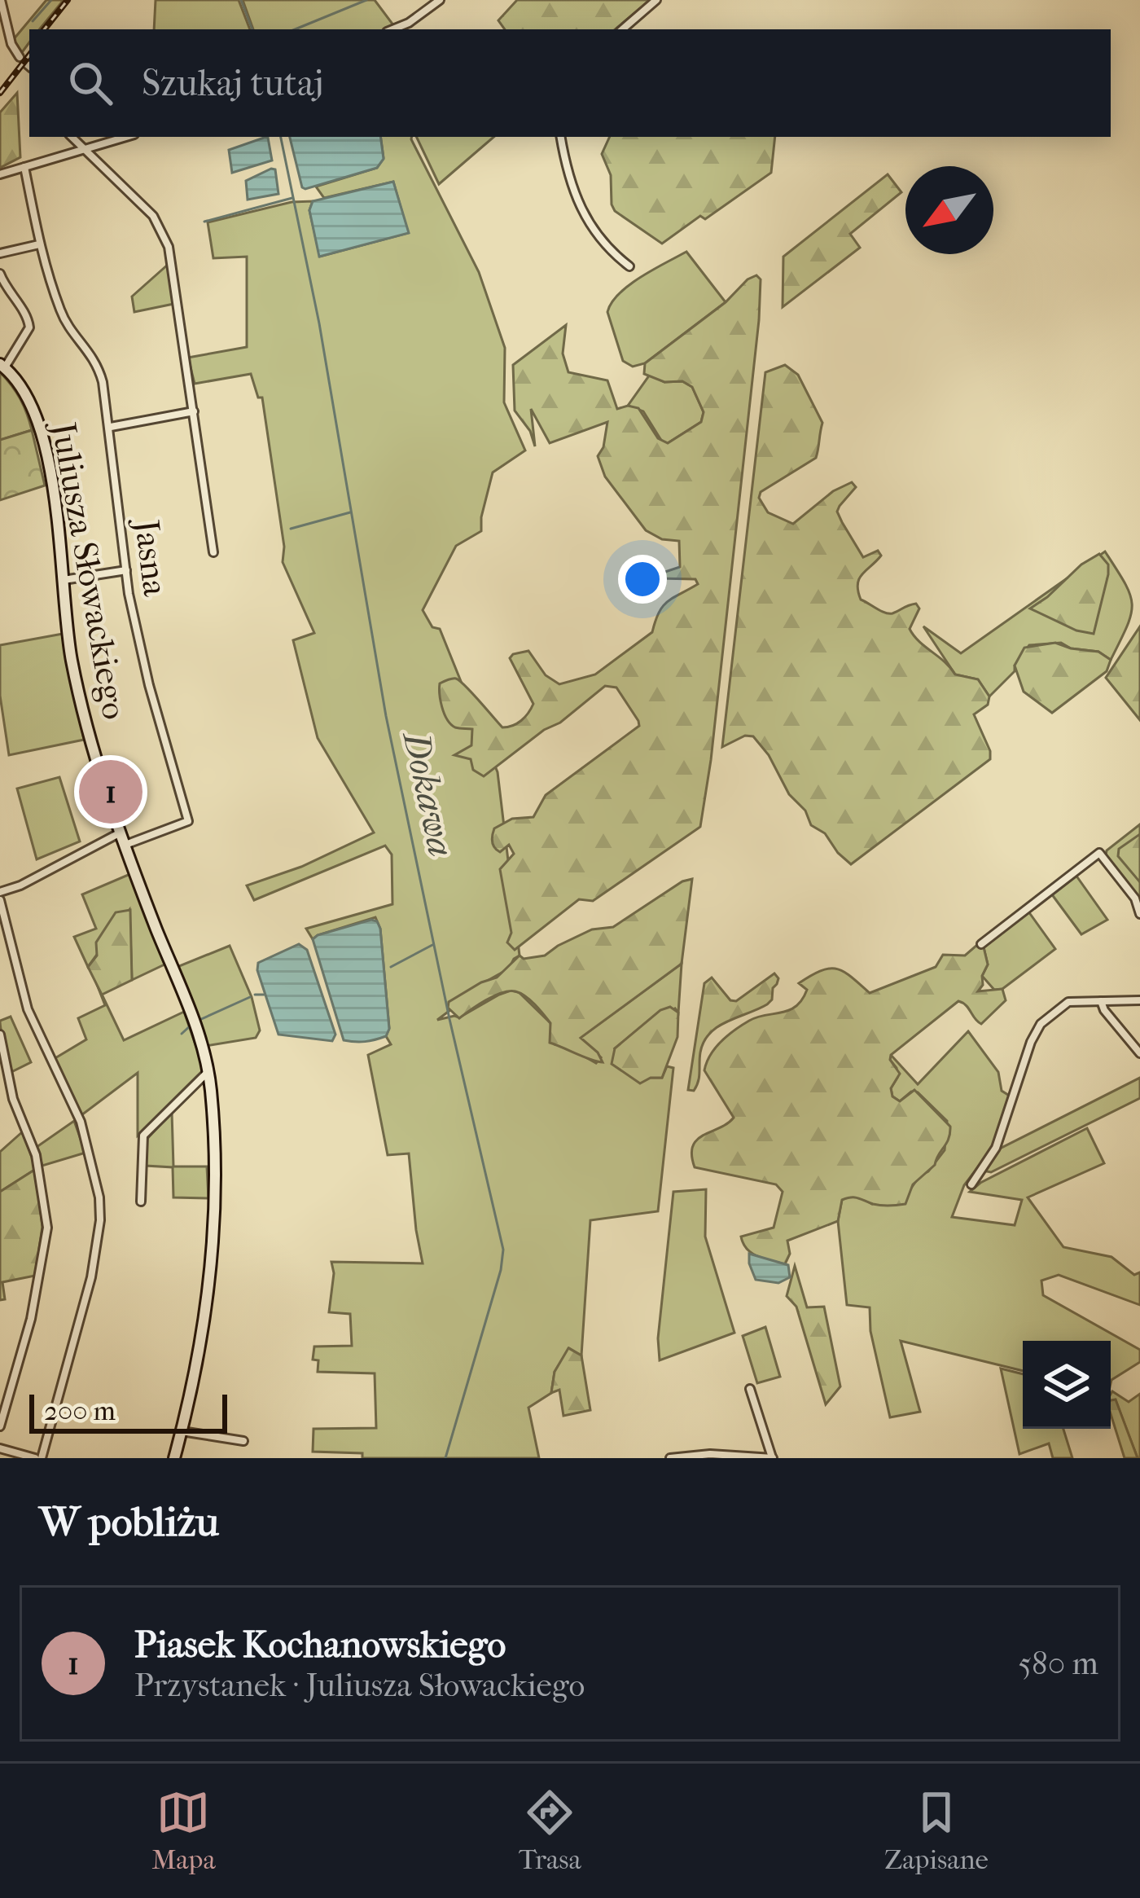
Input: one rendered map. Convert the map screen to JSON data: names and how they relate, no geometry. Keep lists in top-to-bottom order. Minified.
{"streets":{"street":["Jasna","Juliusza Słowackiego"]},"crossings":[["Jasna","Juliusza Słowackiego"]],"water":["Dokawa"],"scale_bar":"200 m","north":"bottom left","page":{"search":"Szukaj tutaj","pins":"1","scale":"200 m","heading":"W pobliżu","list":[{"mark":"1","name":"Piasek Kochanowskiego","note":"Przystanek · Juliusza Słowackiego","value":"580 m"}],"nav":["Mapa","Trasa","Zapisane"]}}
